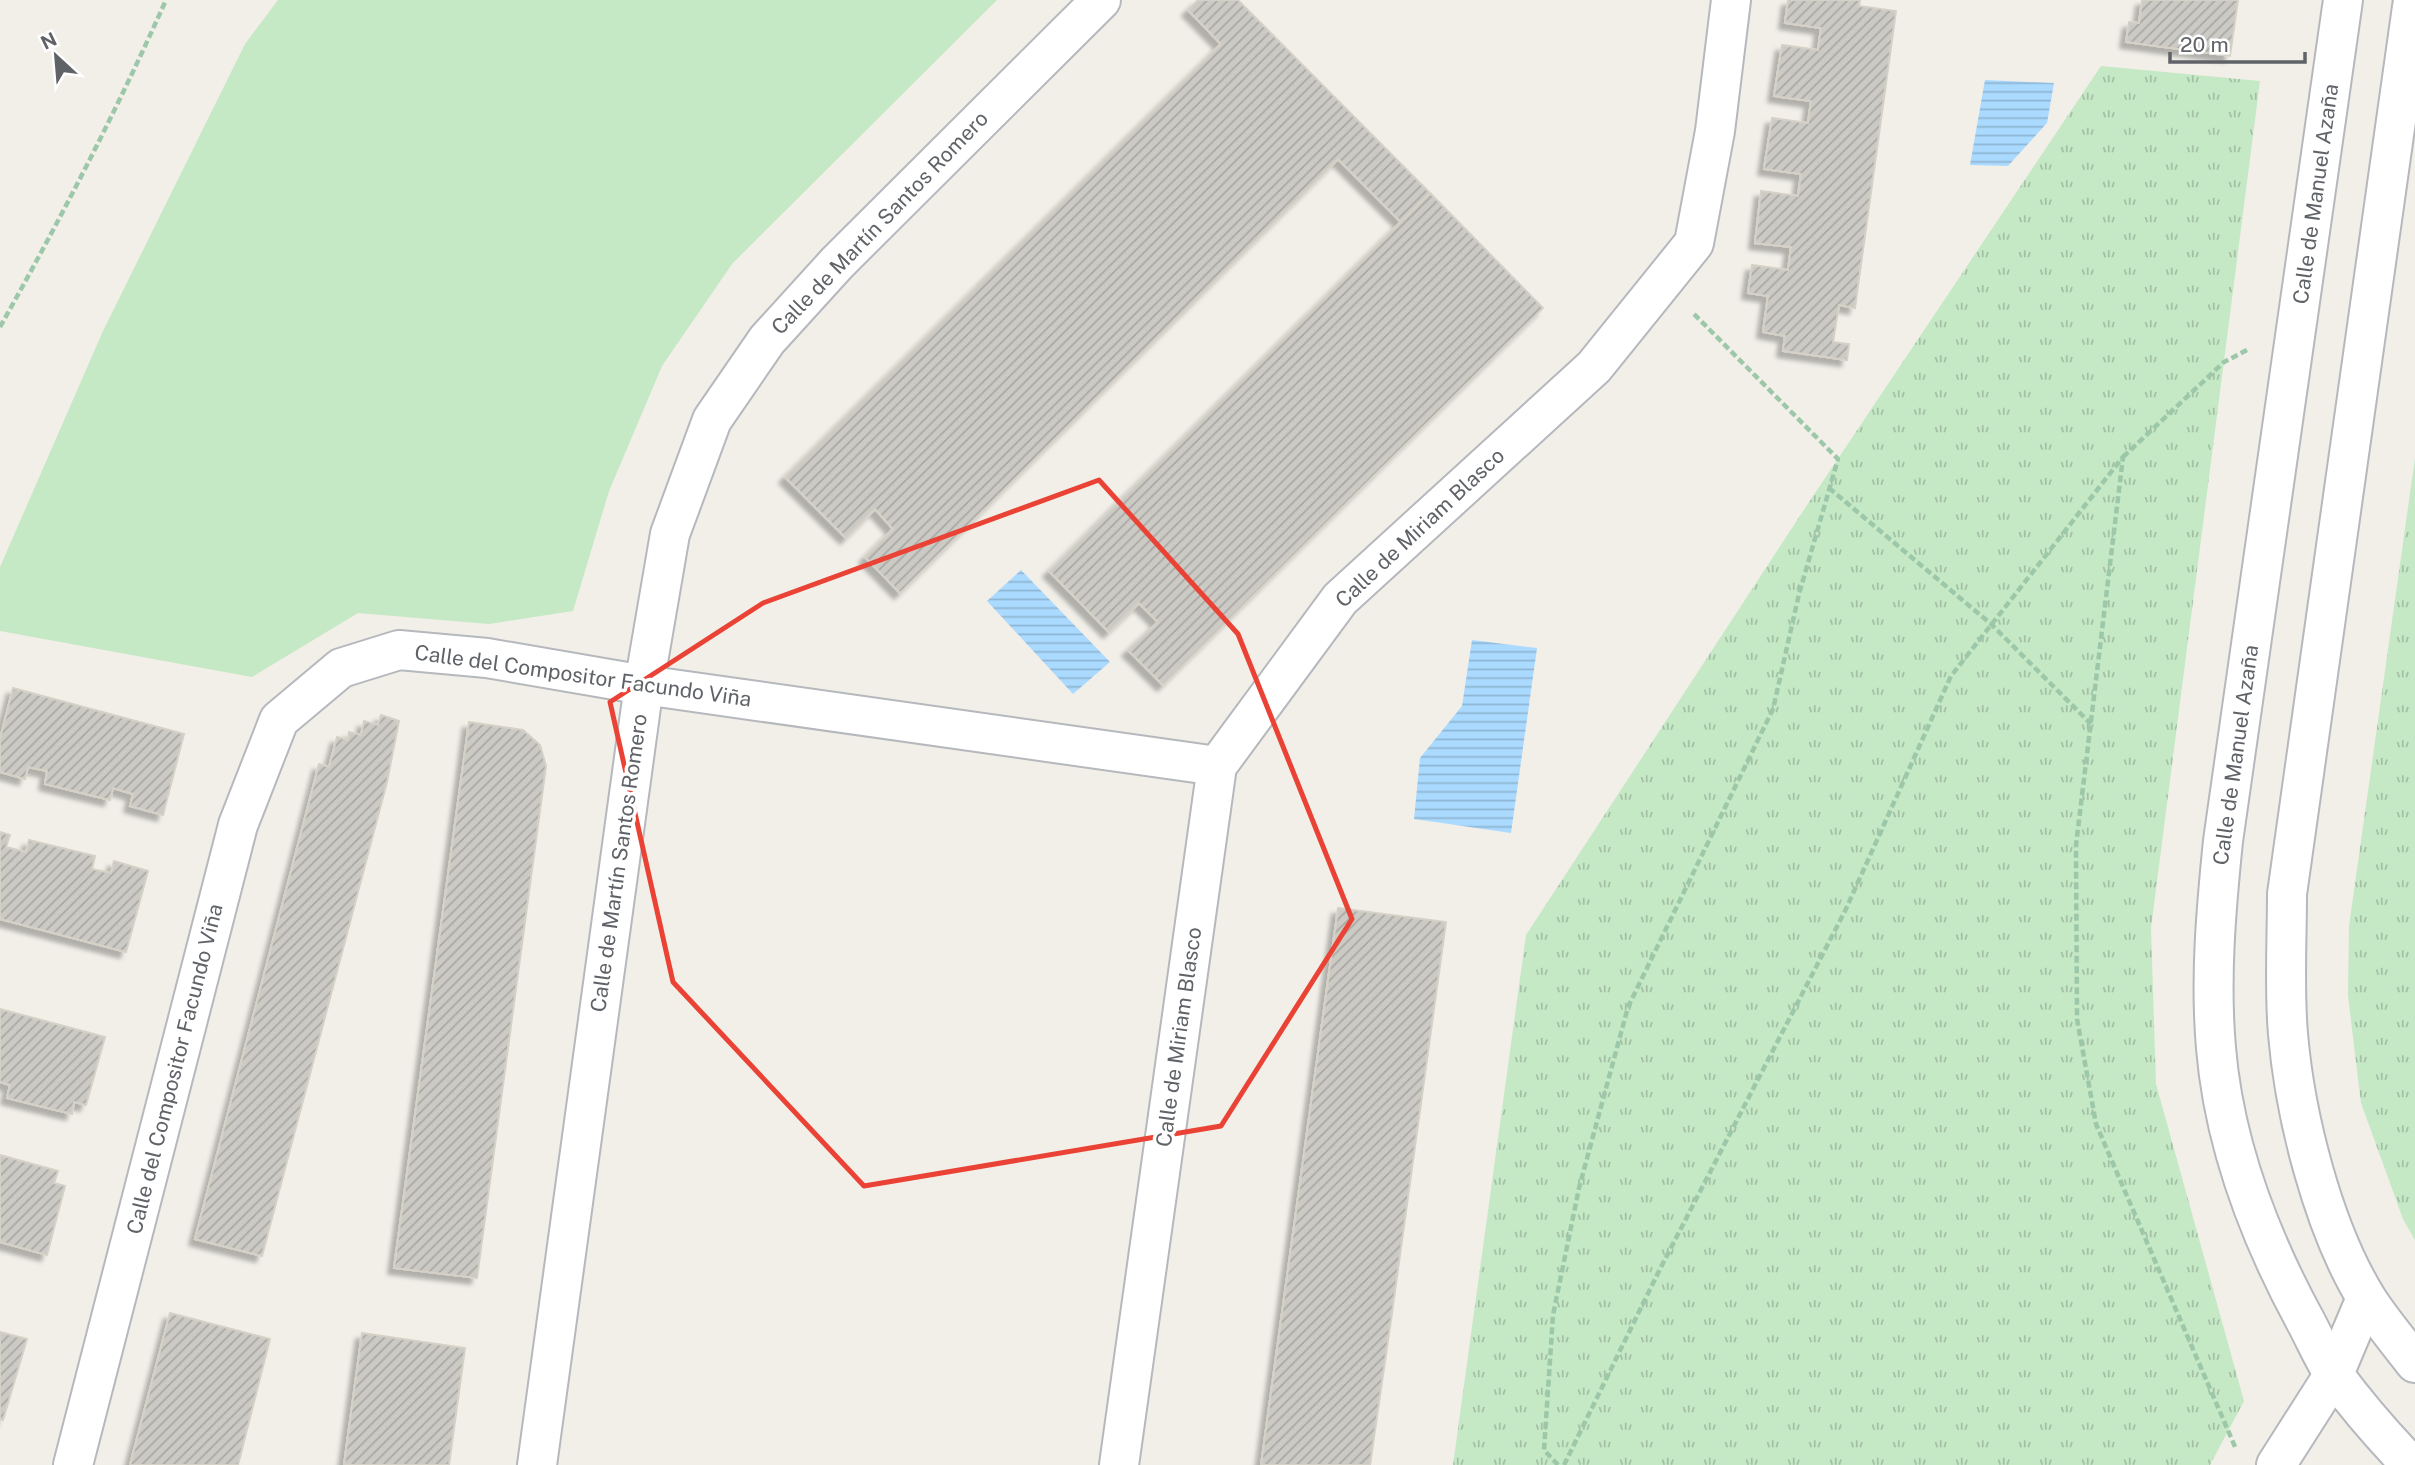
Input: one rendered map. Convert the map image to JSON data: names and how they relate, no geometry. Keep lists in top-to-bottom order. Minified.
{"streets":{"street":["Calle de Manuel Azaña","Calle de Martín Santos Romero","Calle de Miriam Blasco","Calle del Compositor Facundo Viña"]},"crossings":[["Calle de Martín Santos Romero","Calle del Compositor Facundo Viña"],["Calle de Miriam Blasco","Calle del Compositor Facundo Viña"]],"scale_bar":"20 m","north":"top left"}
